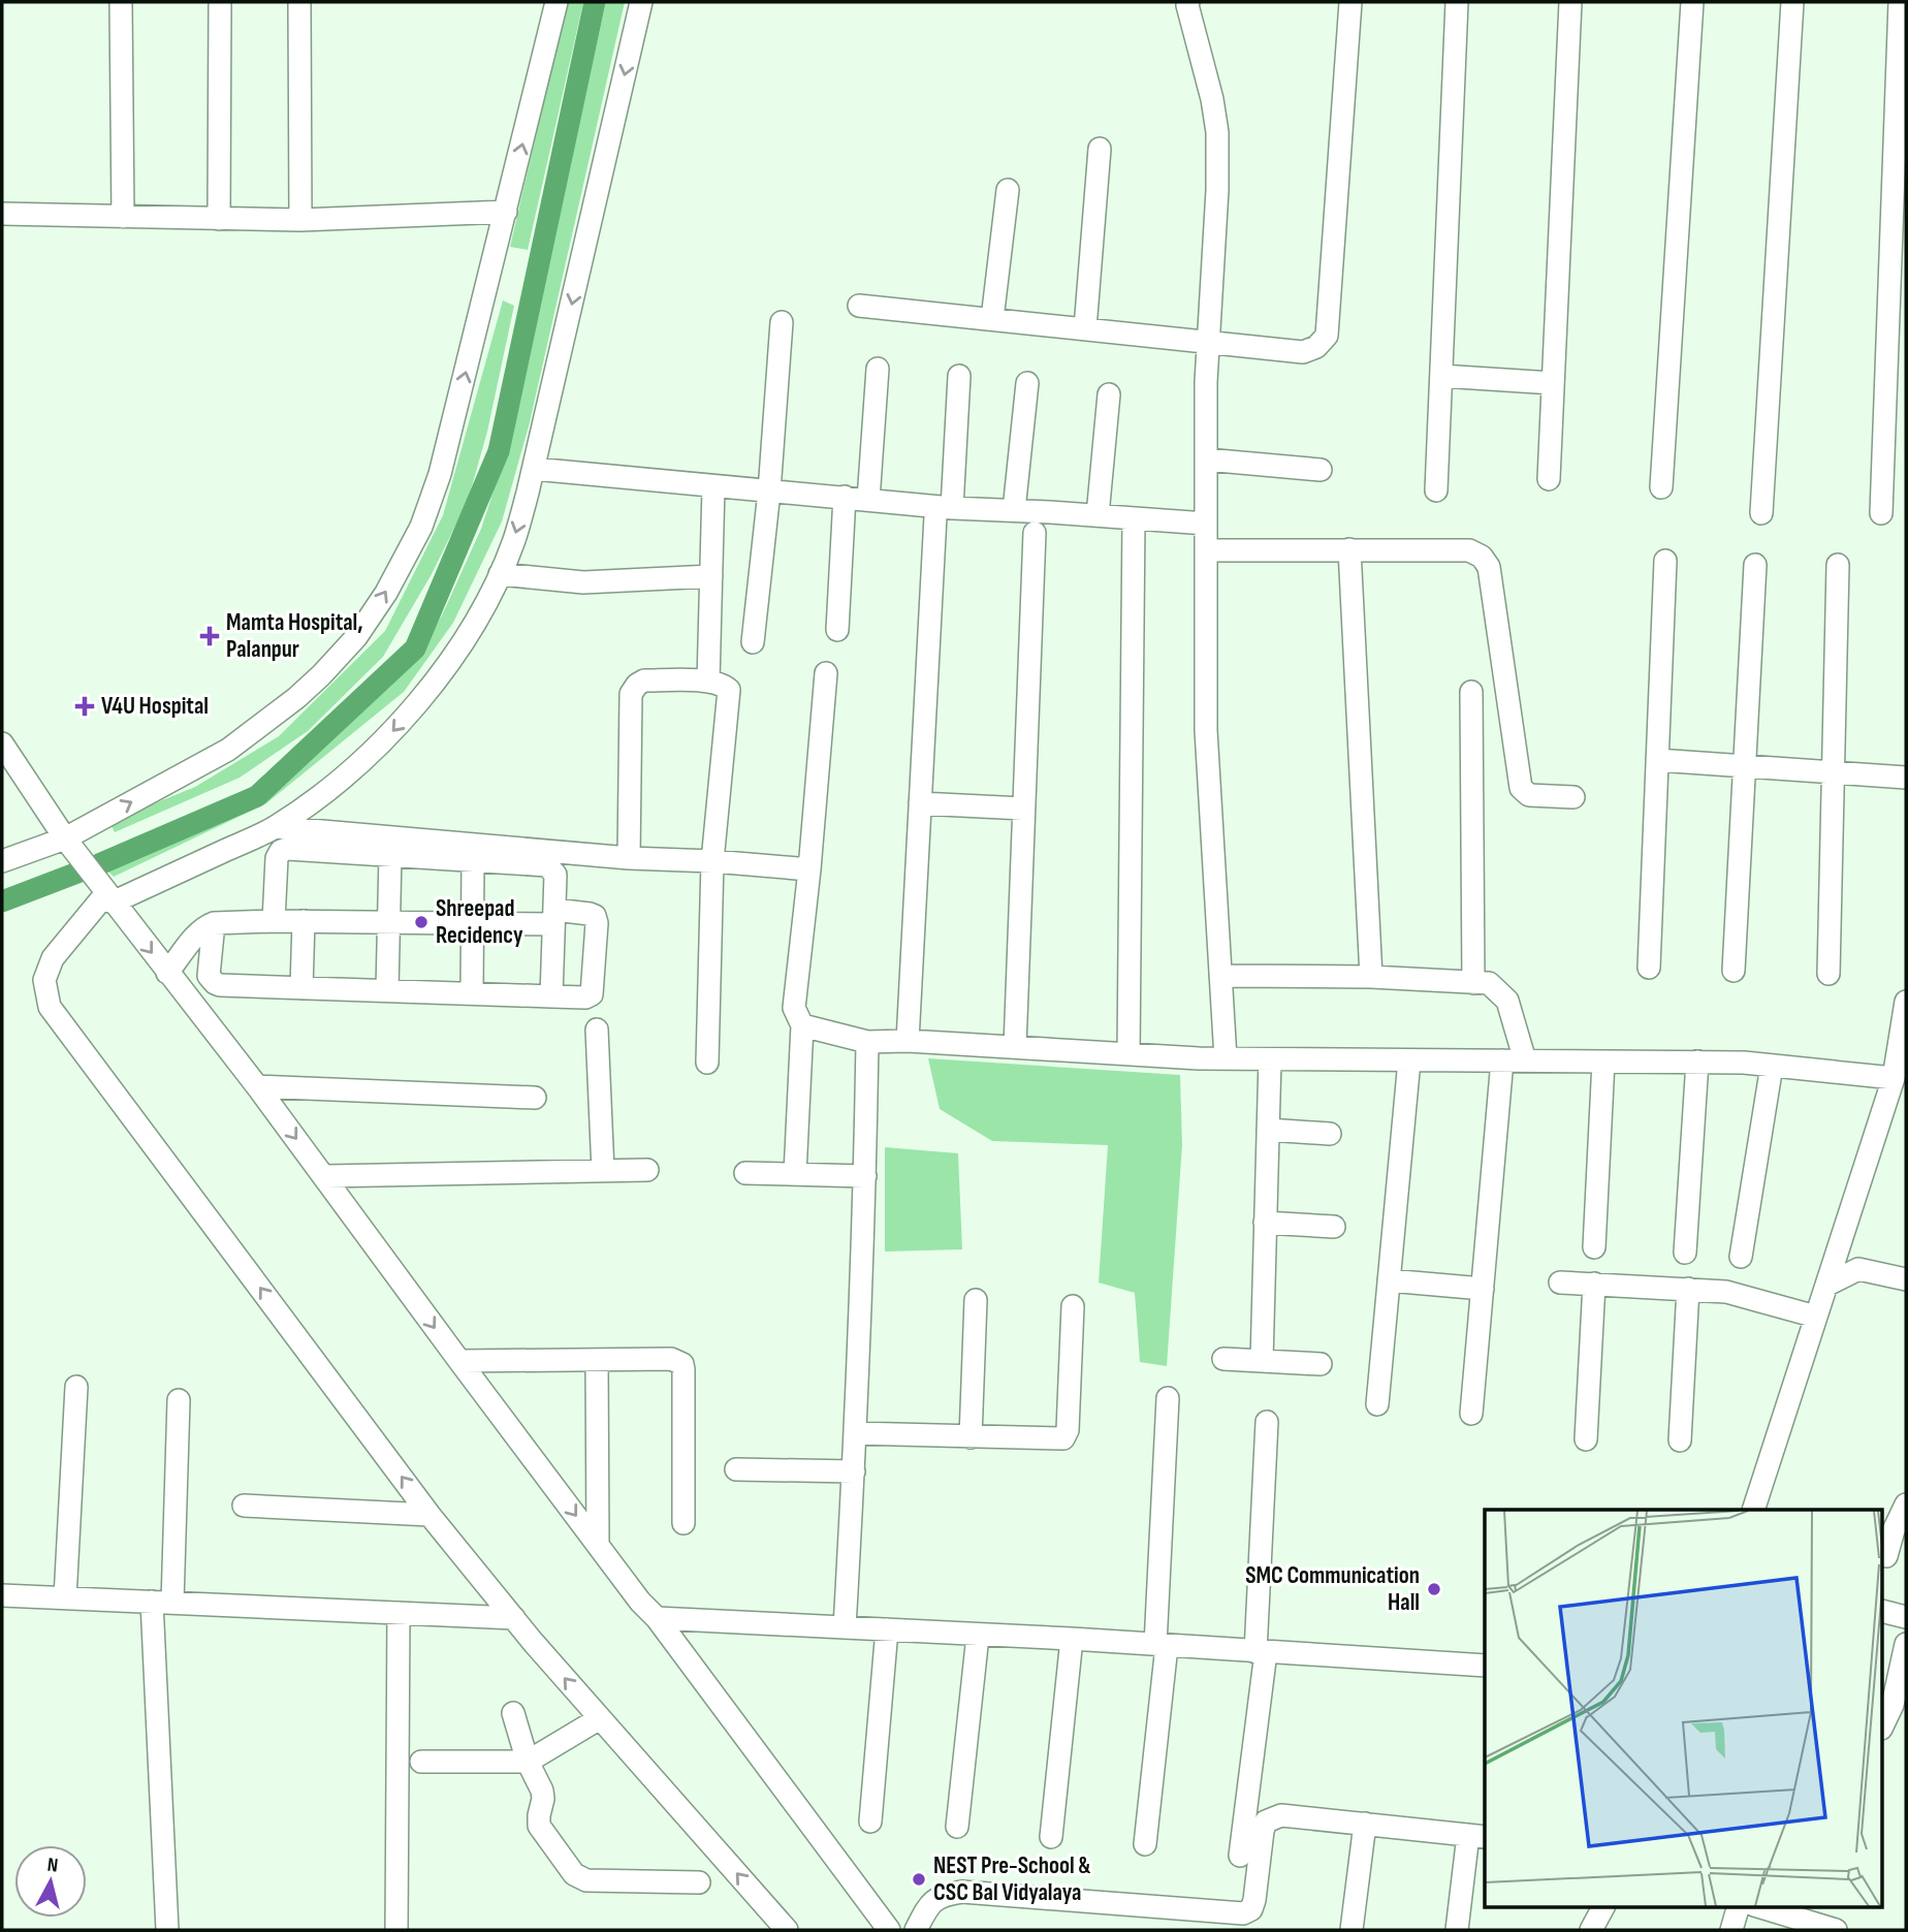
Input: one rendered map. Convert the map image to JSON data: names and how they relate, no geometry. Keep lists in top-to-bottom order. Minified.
{"places":{"health":["Mamta Hospital, Palanpur","V4U Hospital"],"other":["Shreepad Recidency","SMC Communication Hall","NEST Pre-School & CSC Bal Vidyalaya"]},"north":"top"}
